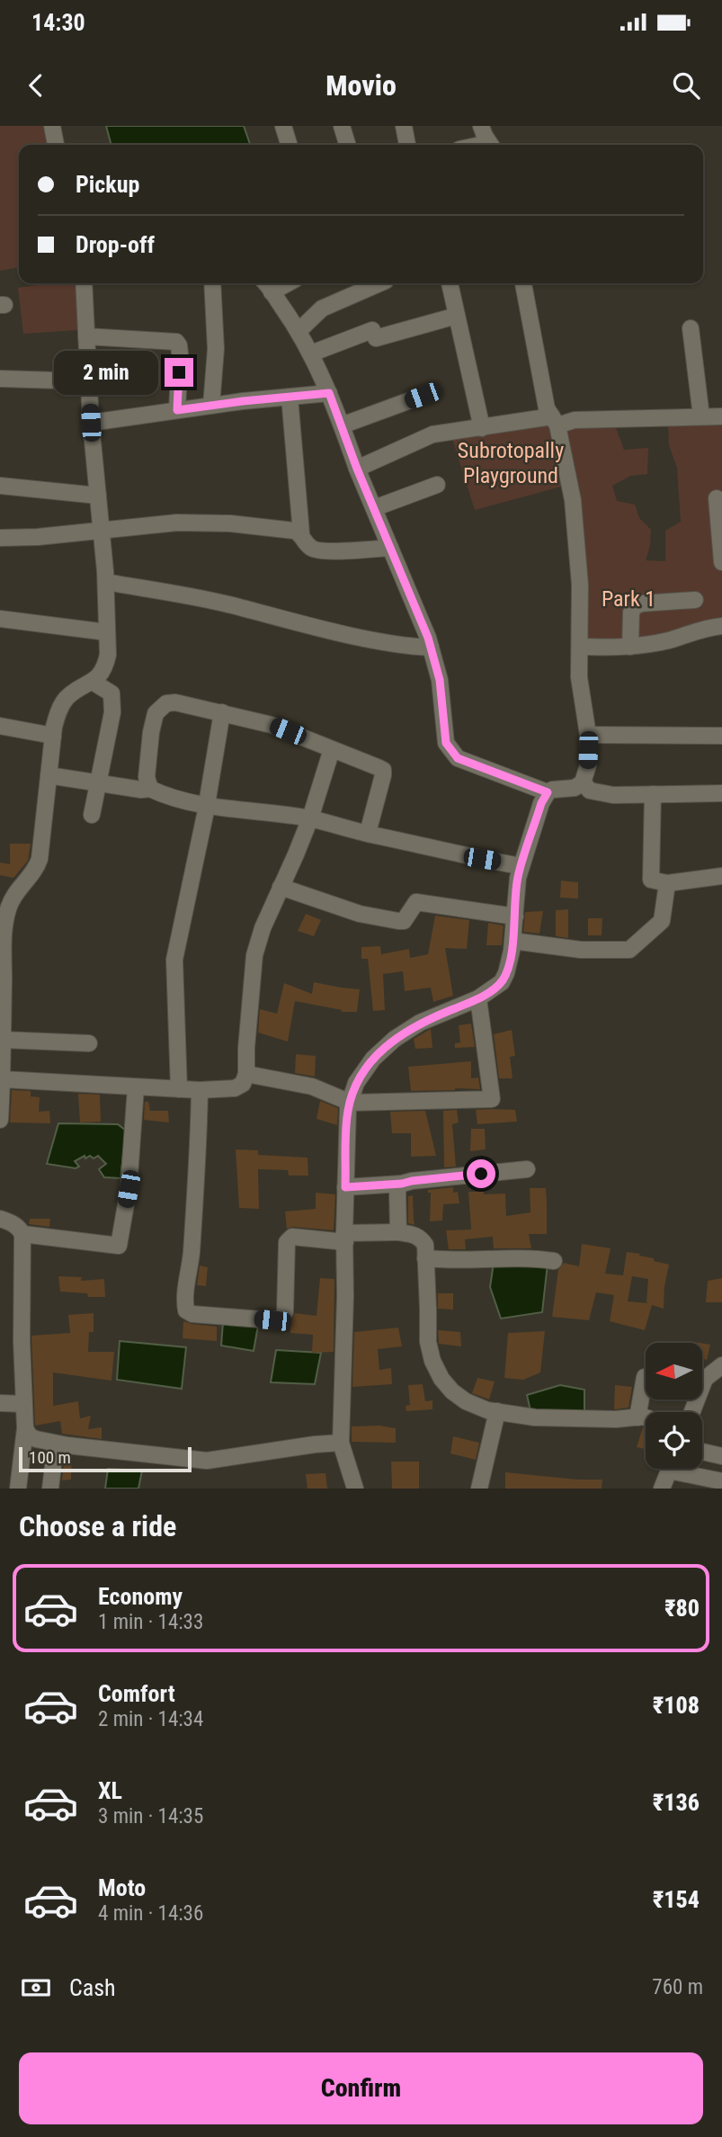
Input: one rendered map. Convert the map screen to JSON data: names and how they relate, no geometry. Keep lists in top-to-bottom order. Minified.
{"parks":["Subrotopally Playground","Park 1"],"scale_bar":"100 m","north":"left","page":{"status":"14:30","header":"Movio","banner":["Pickup","Drop-off"],"bubble":"2 min","scale":"100 m","heading":"Choose a ride","list":[{"name":"Economy","note":"1 min · 14:33","value":"₹80"},{"name":"Comfort","note":"2 min · 14:34","value":"₹108"},{"name":"XL","note":"3 min · 14:35","value":"₹136"},{"name":"Moto","note":"4 min · 14:36","value":"₹154"}],"pay":["Cash","760 m"],"buttons":"Confirm"}}
